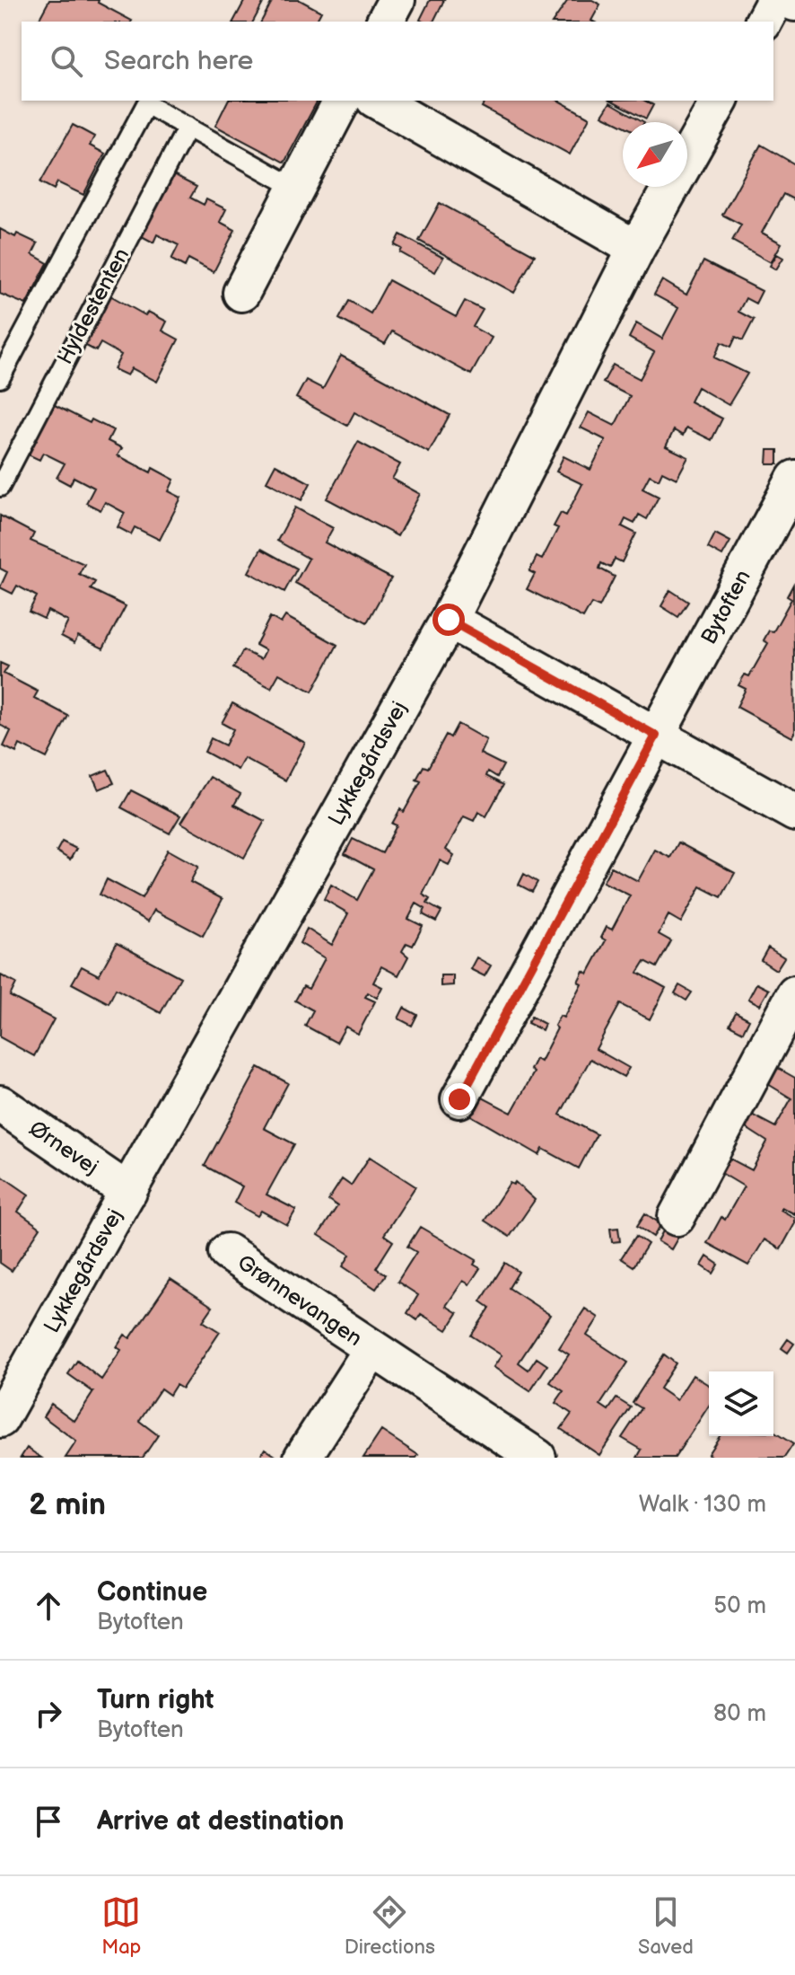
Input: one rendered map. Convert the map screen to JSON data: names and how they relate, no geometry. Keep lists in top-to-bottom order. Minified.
{"streets":{"street":["Bytoften","Lykkegårdsvej","Ørnevej","Grønnevangen"],"lane":["Hyldestenten"]},"crossings":[["Lykkegårdsvej","Ørnevej"]],"north":"bottom left","page":{"search":"Search here","heading":["2 min","Walk · 130 m"],"list":[["Continue","Bytoften","50 m"],["Turn right","Bytoften","80 m"],"Arrive at destination"],"nav":["Map","Directions","Saved"]}}
